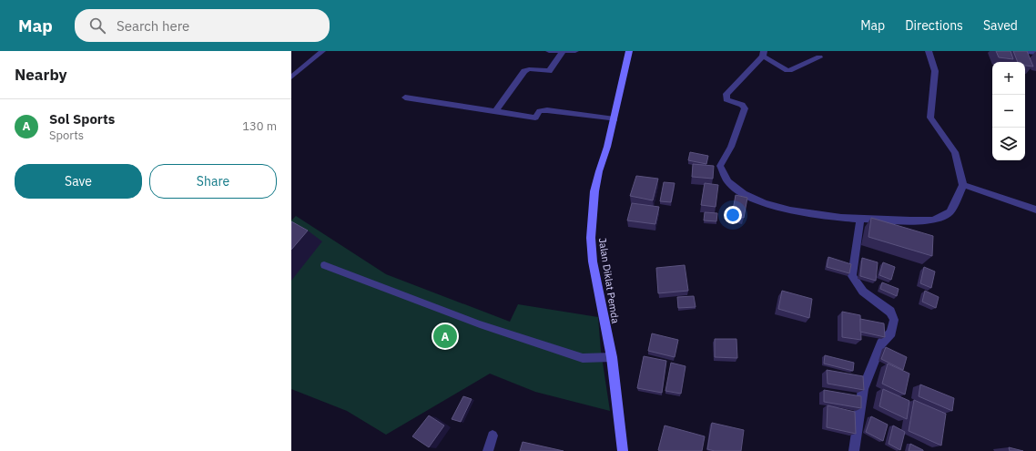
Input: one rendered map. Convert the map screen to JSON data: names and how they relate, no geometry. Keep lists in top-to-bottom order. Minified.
{"streets":{"street":["Jalan Diklat Pemda"]},"page":{"header":"Map","search":"Search here","nav":["Map","Directions","Saved"],"heading":"Nearby","map_buttons":["+","−"],"list":[{"mark":"A","name":"Sol Sports","note":"Sports","value":"130 m"}],"buttons":["Save","Share"],"pins":"A"}}
